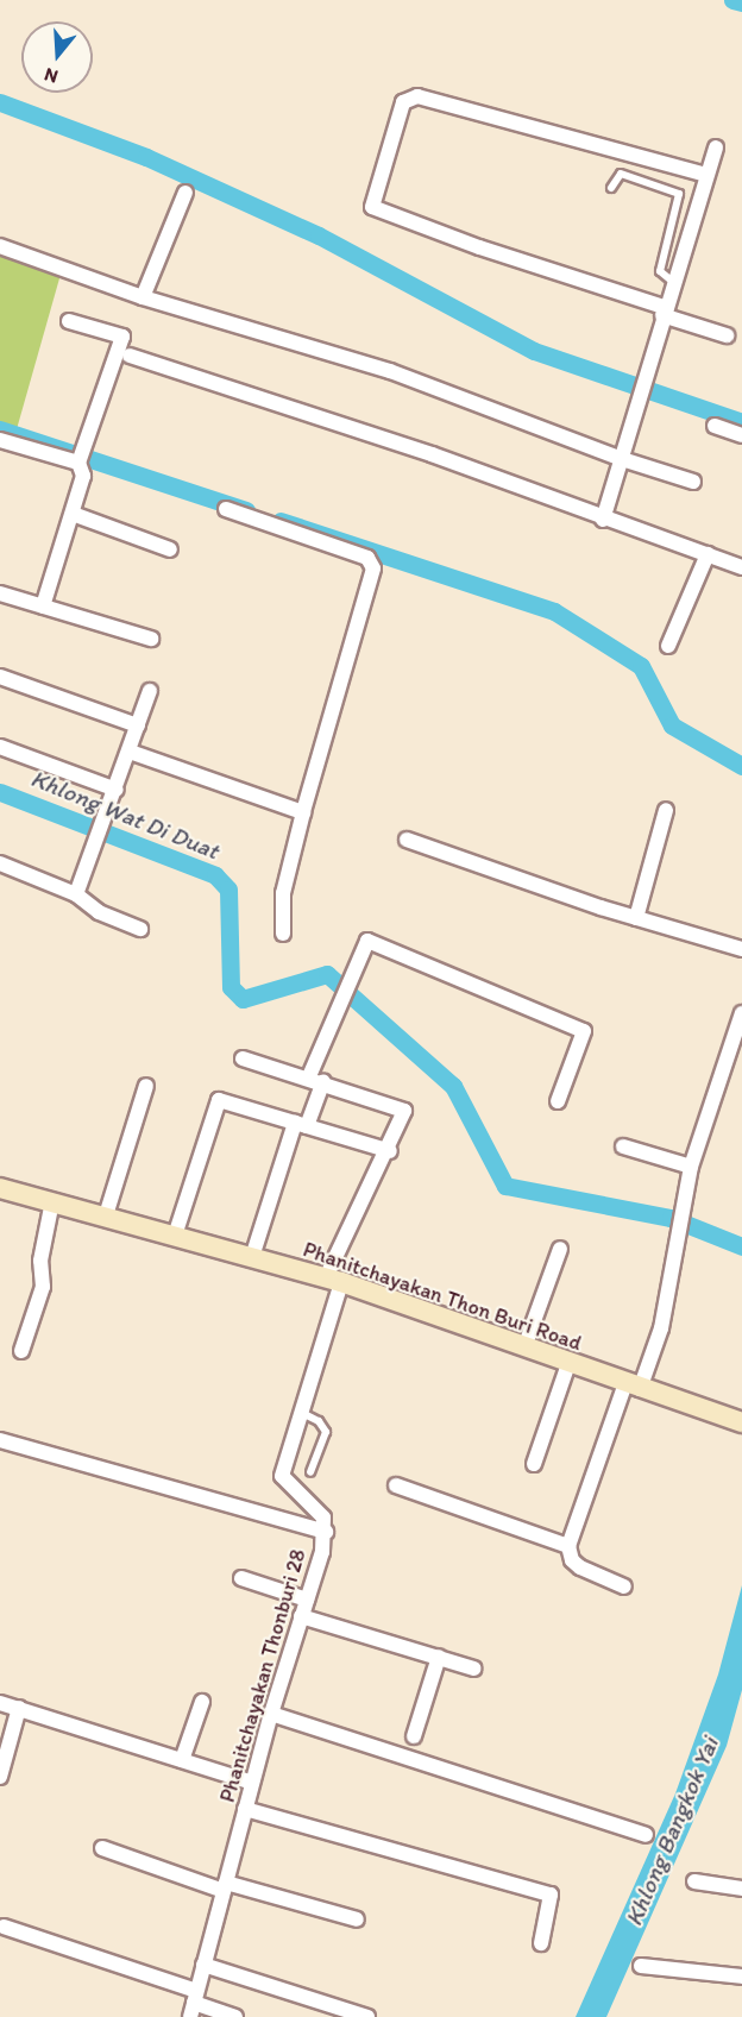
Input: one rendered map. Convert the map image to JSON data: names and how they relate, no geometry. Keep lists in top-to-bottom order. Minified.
{"streets":{"main road":["Phanitchayakan Thon Buri Road"],"street":["Phanitchayakan Thonburi 28"]},"crossings":[["Phanitchayakan Thon Buri Road","Phanitchayakan Thonburi 28"]],"water":["Khlong Wat Di Duat","Khlong Bangkok Yai"],"north":"bottom"}
